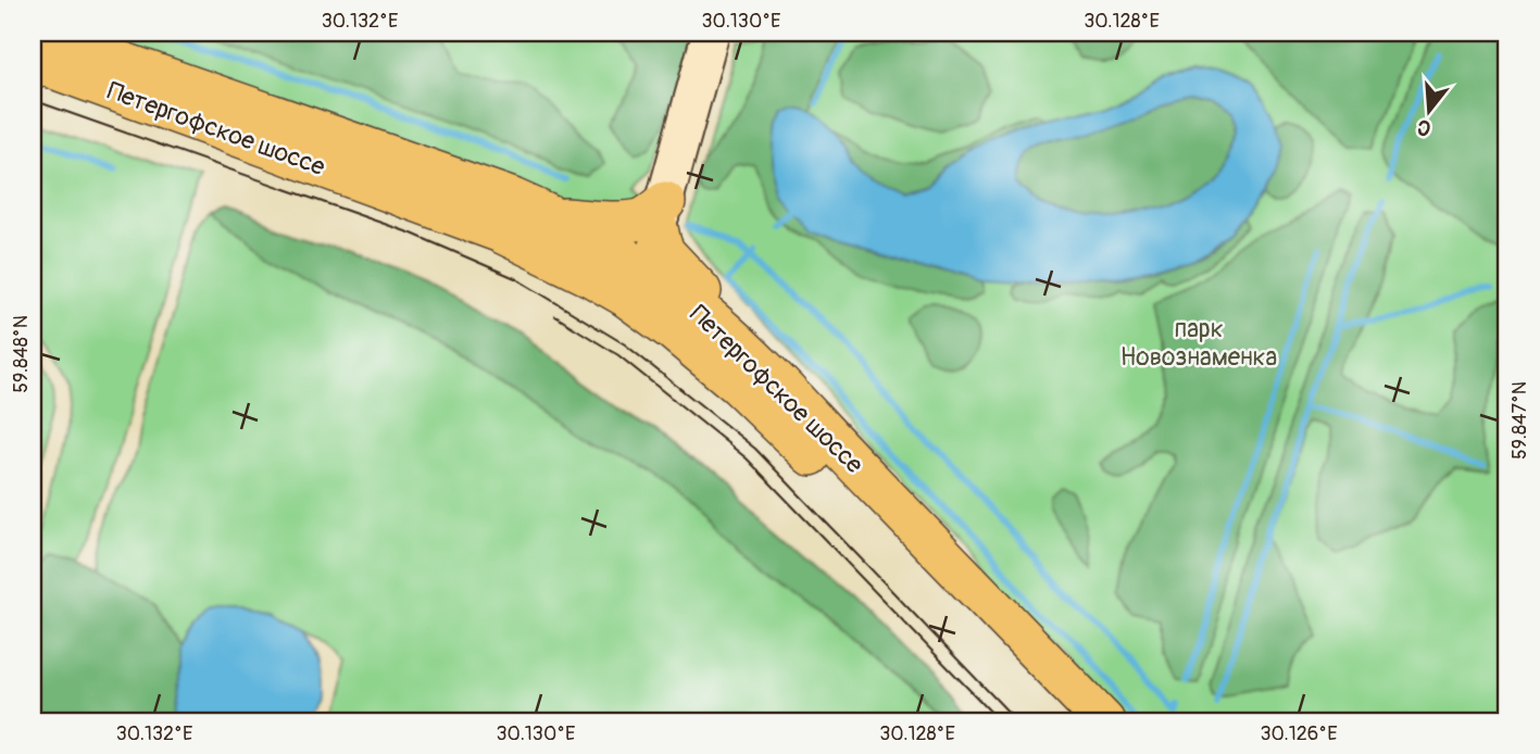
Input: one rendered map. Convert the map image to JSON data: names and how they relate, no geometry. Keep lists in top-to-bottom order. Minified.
{"streets":{"main road":["Петергофское шоссе"]},"parks":["парк Новознаменка"],"north":"bottom","coordinates":["30.132°E","30.130°E","30.128°E","59.848°N","59.847°N","30.126°E"]}
